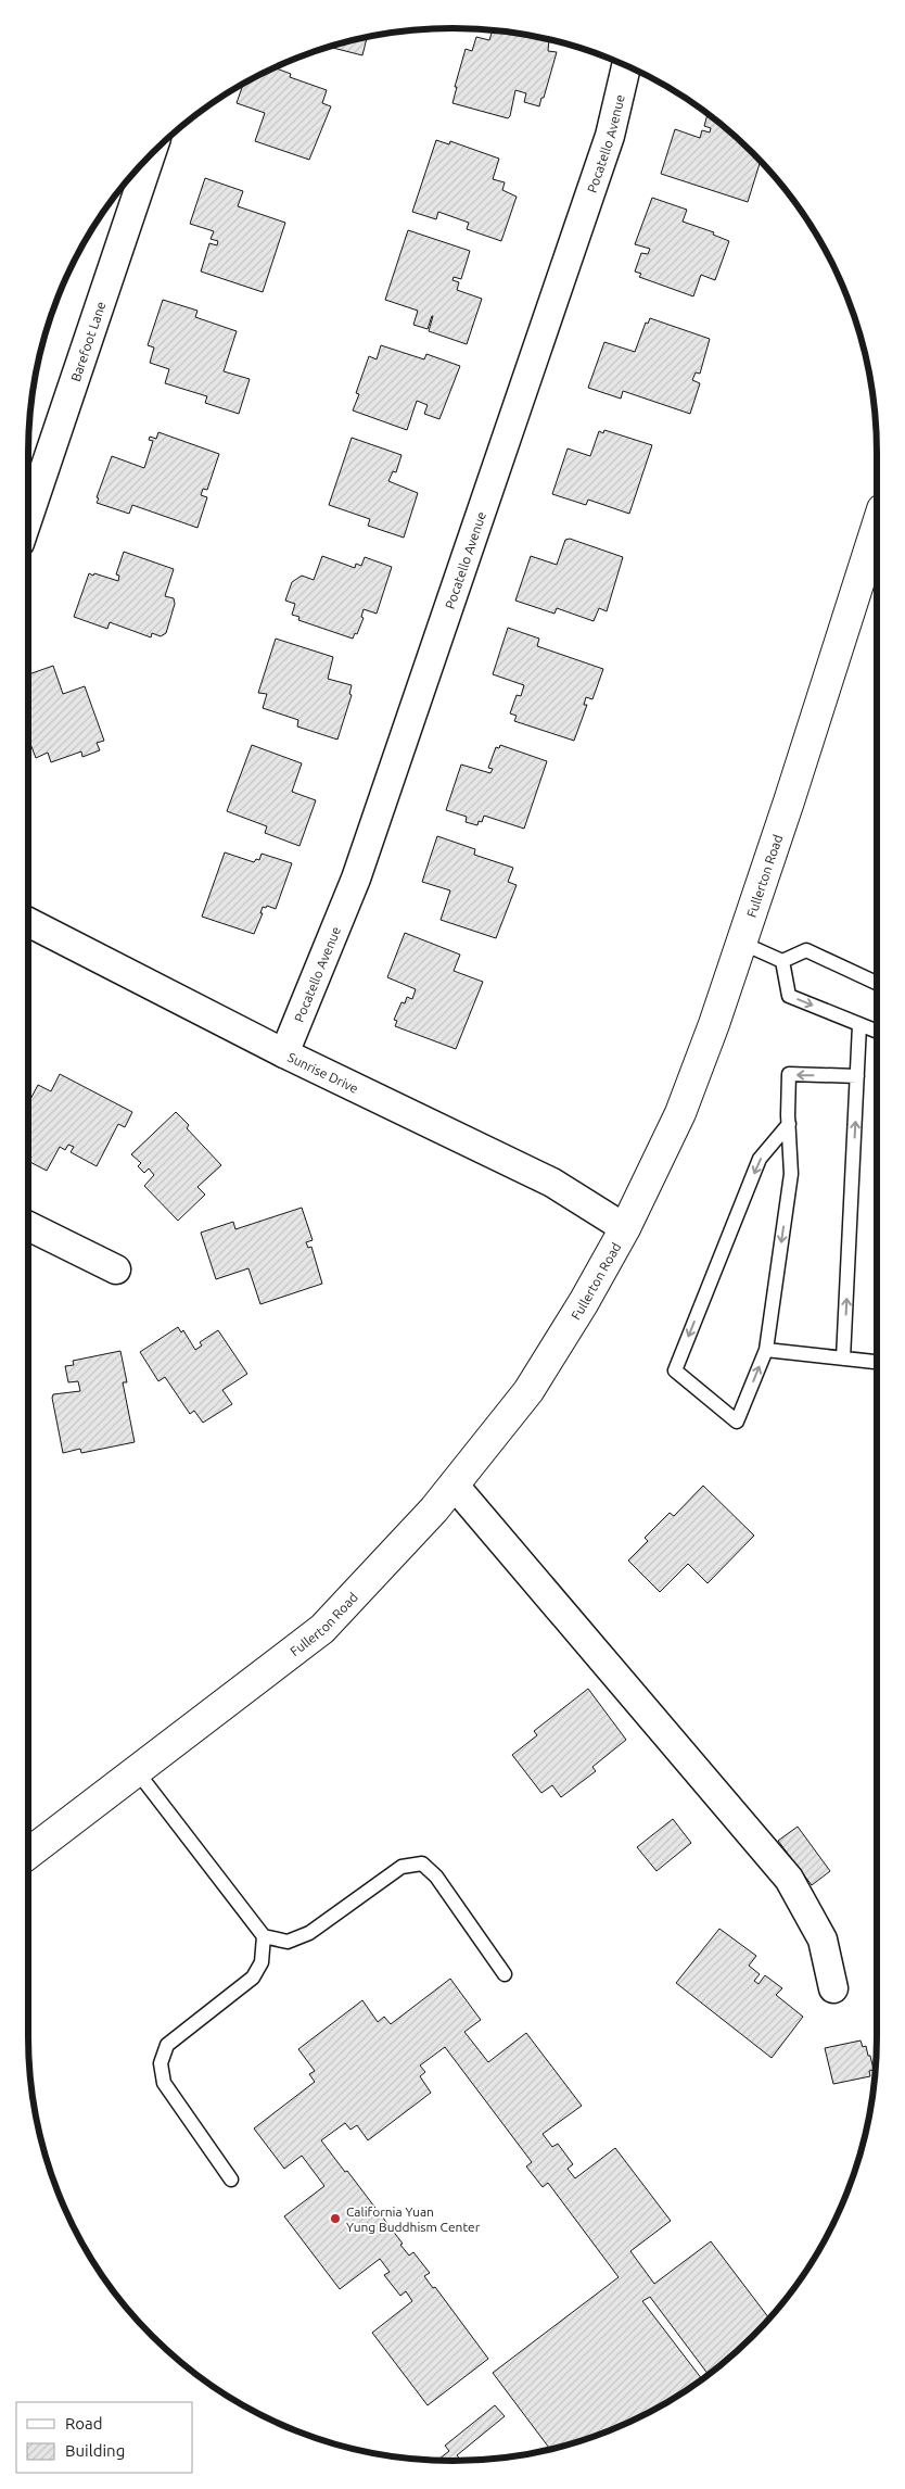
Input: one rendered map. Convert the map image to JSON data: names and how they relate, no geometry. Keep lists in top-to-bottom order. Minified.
{"streets":{"main road":["Fullerton Road"],"street":["Pocatello Avenue","Barefoot Lane","Sunrise Drive"]},"crossings":[["Pocatello Avenue","Sunrise Drive"],["Fullerton Road","Sunrise Drive"]],"places":["California Yuan Yung Buddhism Center"],"legend":["Road","Building"]}
